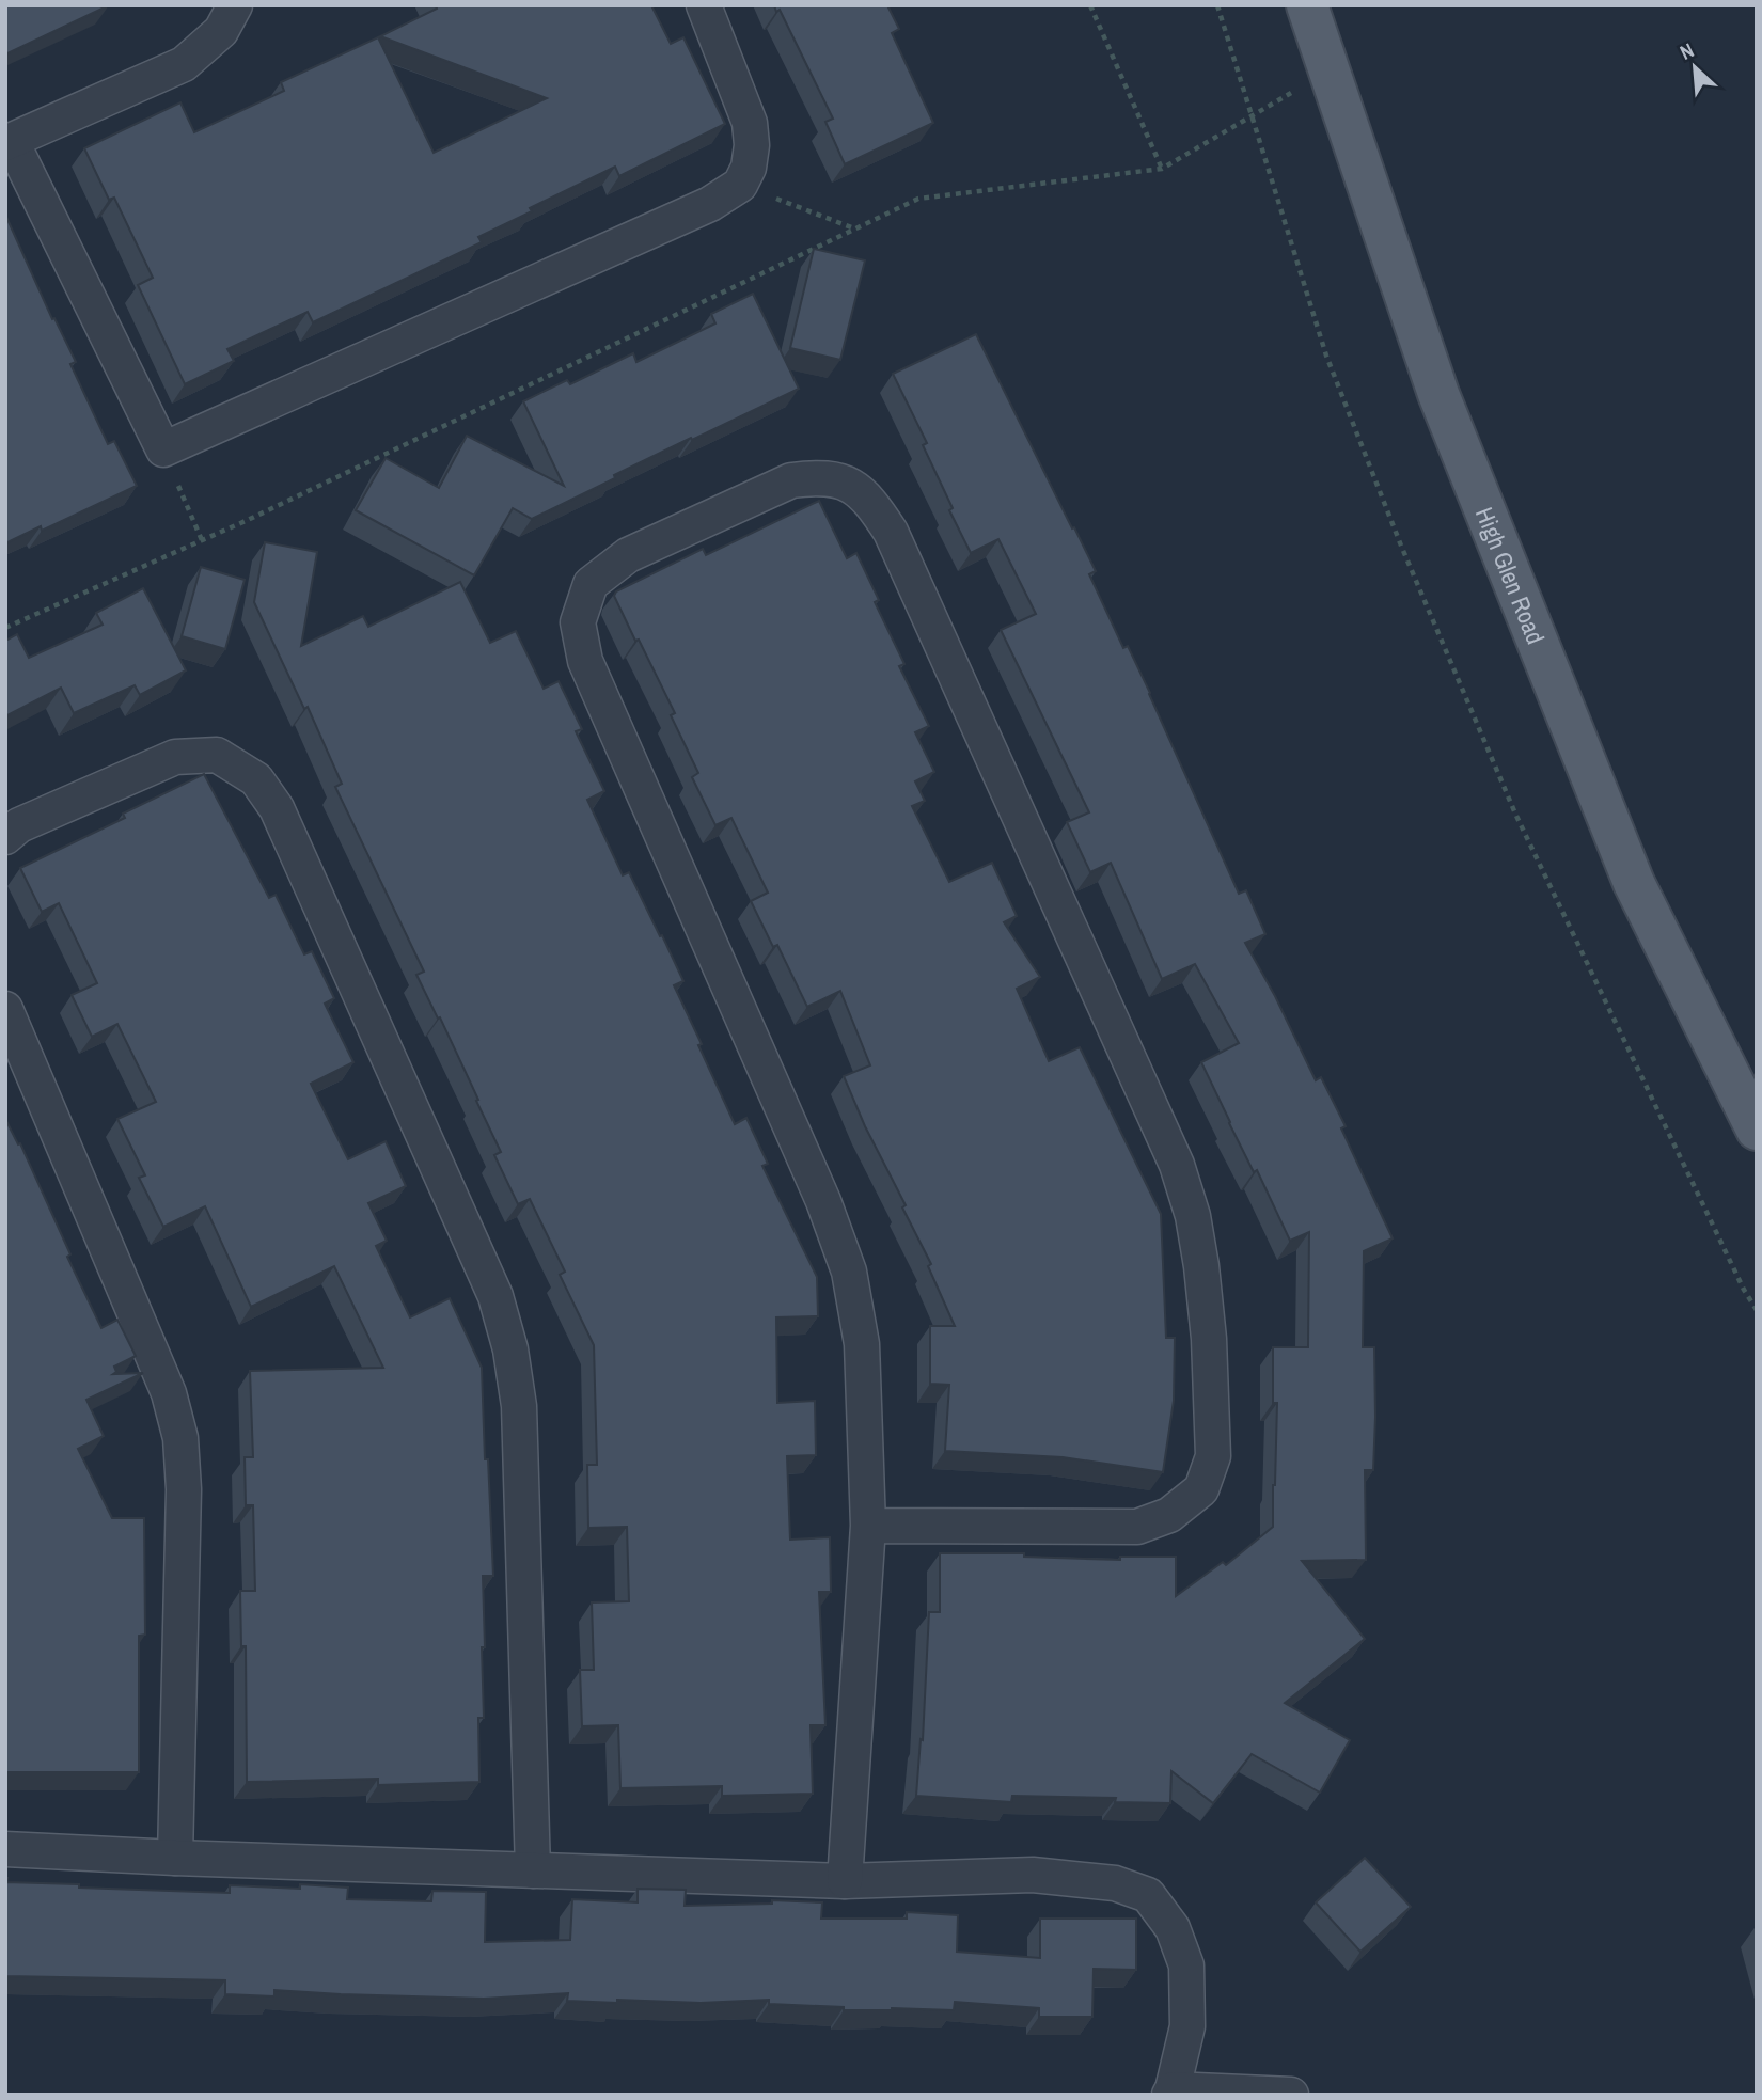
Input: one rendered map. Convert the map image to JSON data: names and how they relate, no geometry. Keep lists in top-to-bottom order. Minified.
{"streets":{"main road":["High Glen Road"]},"north":"top left"}
